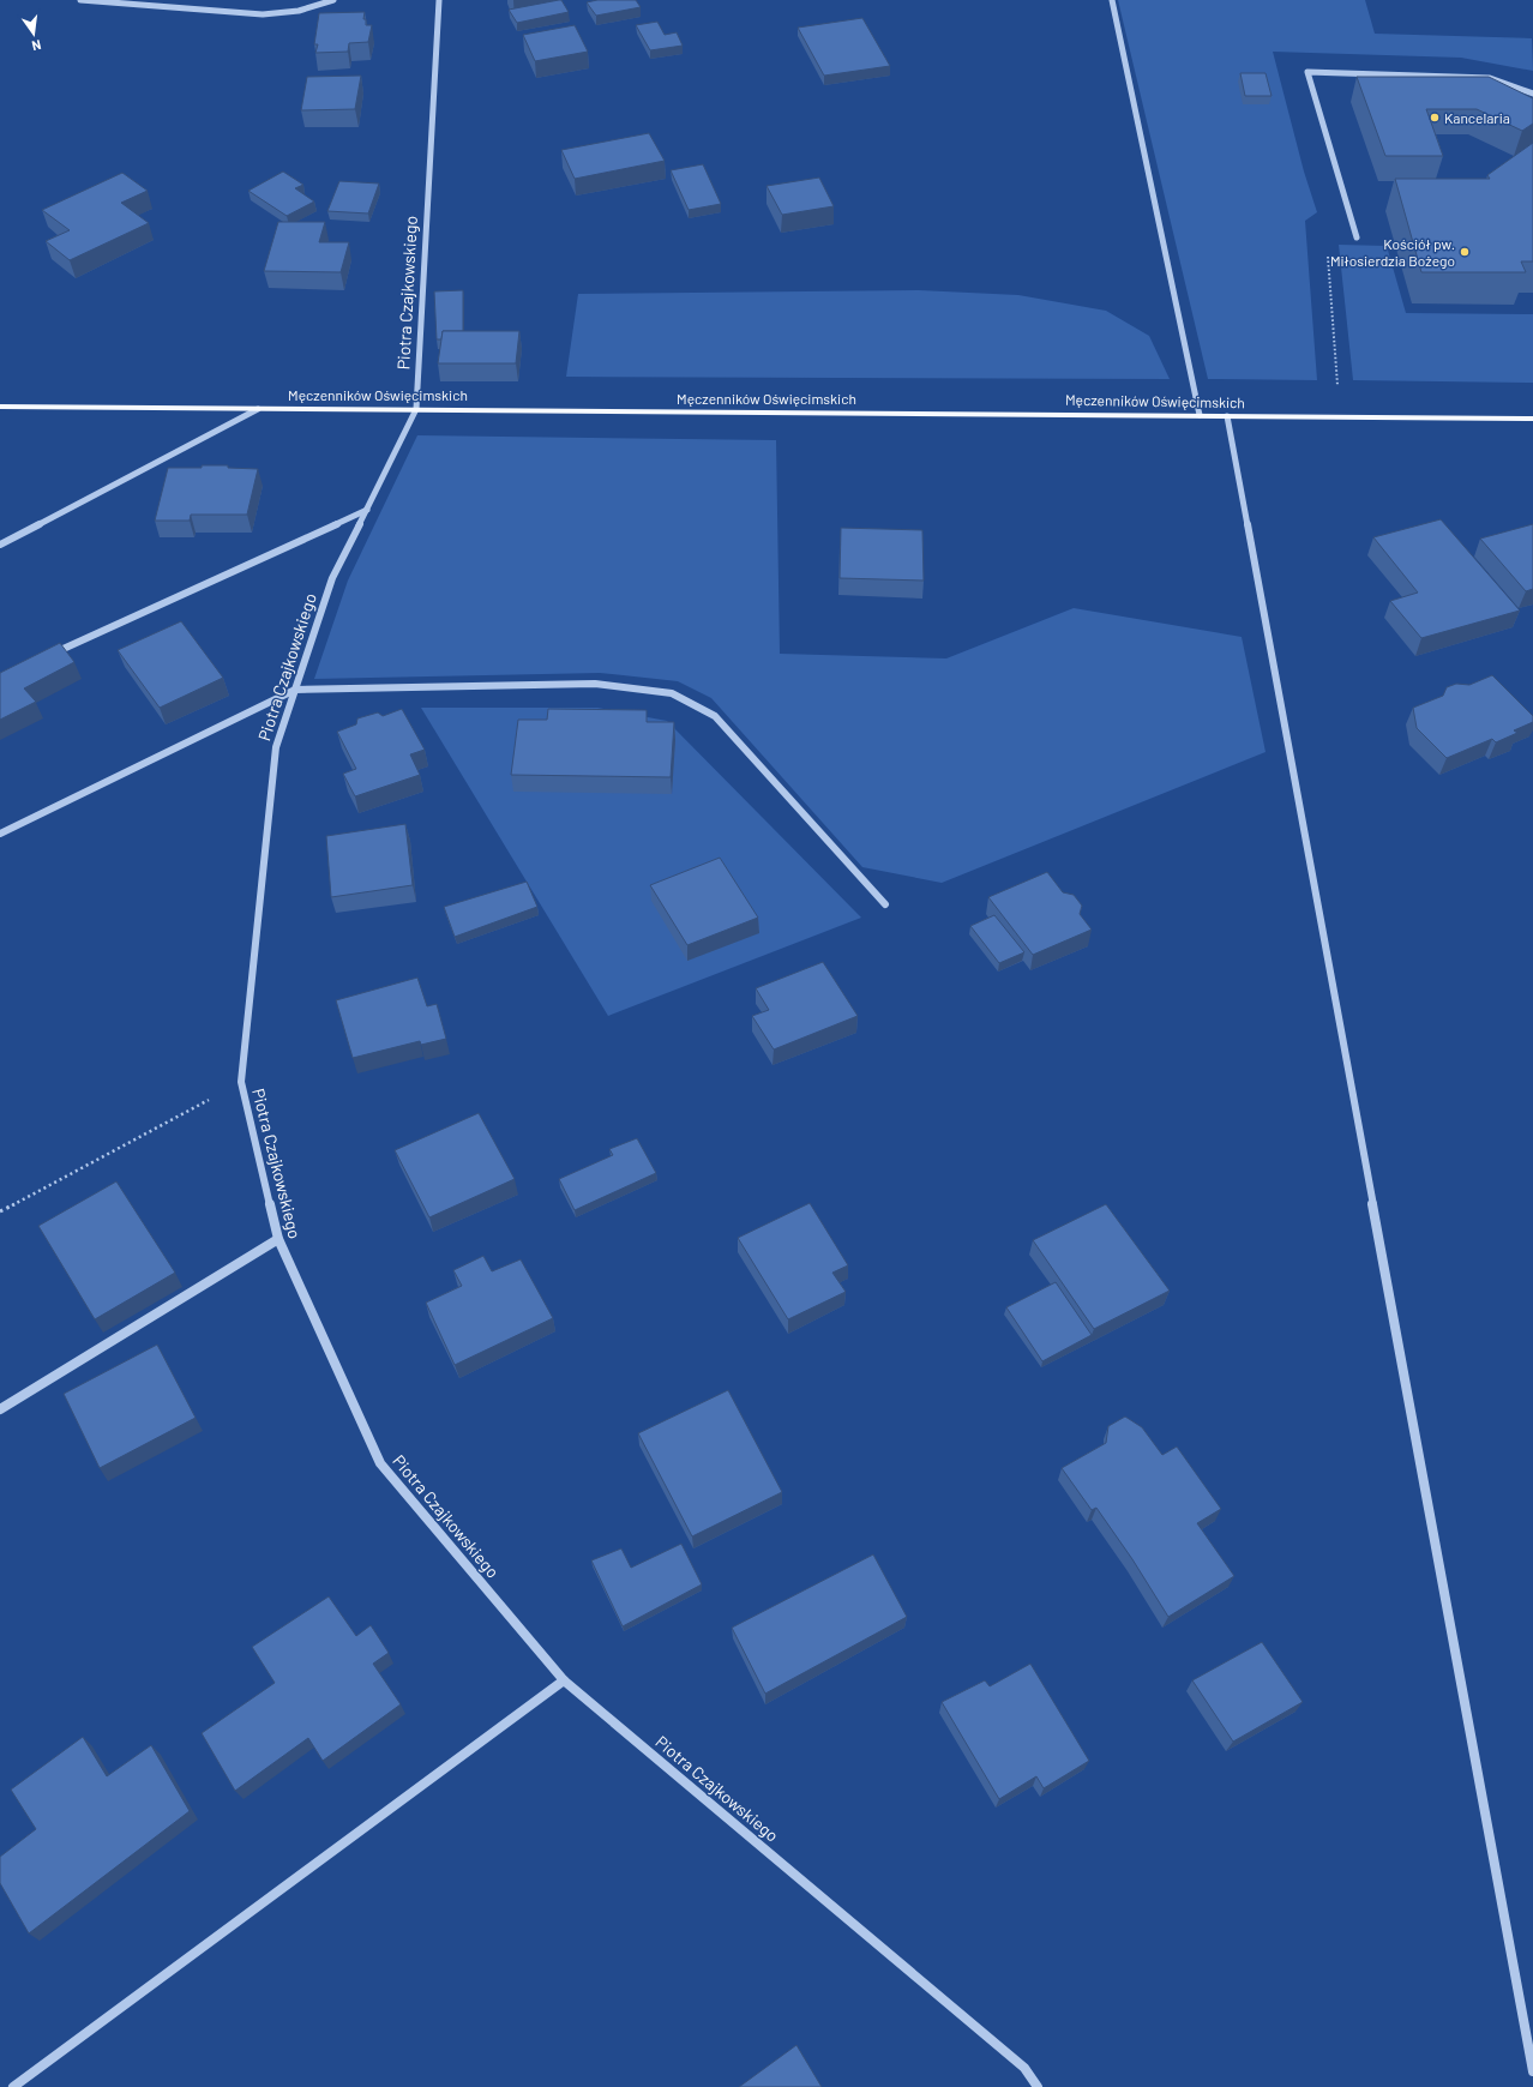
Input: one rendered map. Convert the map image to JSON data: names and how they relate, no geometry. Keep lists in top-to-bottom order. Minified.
{"streets":{"main road":["Męczenników Oświęcimskich"],"street":["Piotra Czajkowskiego"]},"crossings":[["Piotra Czajkowskiego","Męczenników Oświęcimskich"]],"places":["Kancelaria","Kościół pw. Miłosierdzia Bożego"],"north":"bottom"}
